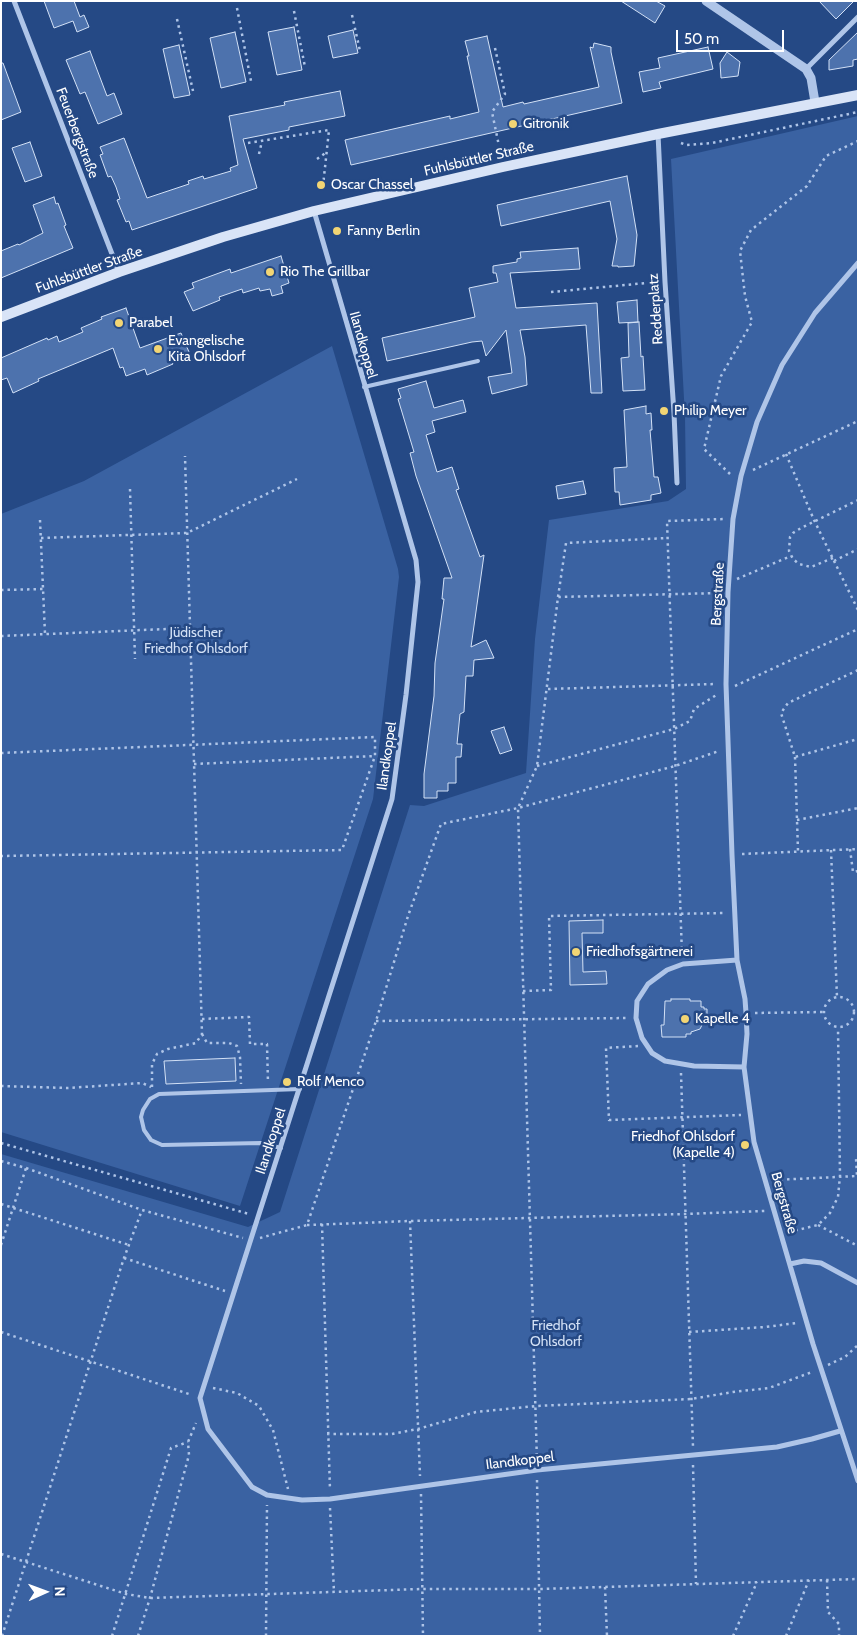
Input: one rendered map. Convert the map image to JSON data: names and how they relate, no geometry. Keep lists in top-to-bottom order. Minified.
{"streets":{"main road":["Fuhlsbüttler Straße"],"street":["Feuerbergstraße","Redderplatz","Ilandkoppel","Bergstraße"]},"crossings":[["Feuerbergstraße","Fuhlsbüttler Straße"],["Fuhlsbüttler Straße","Redderplatz"],["Fuhlsbüttler Straße","Ilandkoppel"],["Ilandkoppel","Bergstraße"]],"parks":["Jüdischer Friedhof Ohlsdorf","Friedhof Ohlsdorf"],"places":["Gitronik","Oscar Chassel","Fanny Berlin","Rio The Grillbar","Parabel","Evangelische Kita Ohlsdorf","Philip Meyer","Friedhofsgärtnerei","Kapelle 4","Rolf Menco","Friedhof Ohlsdorf (Kapelle 4)"],"scale_bar":"50 m","north":"right"}
